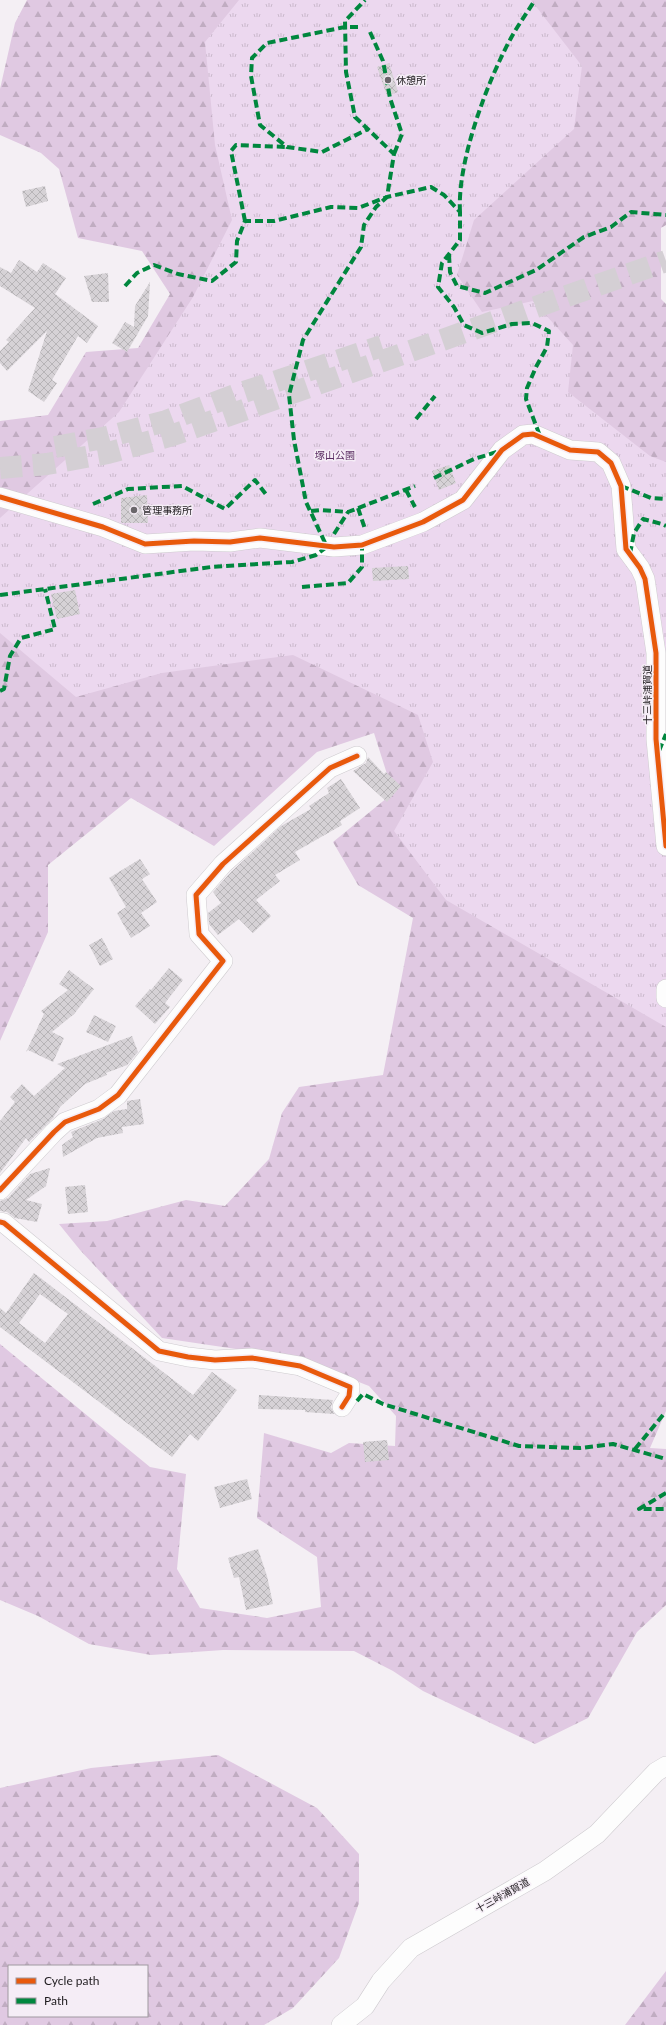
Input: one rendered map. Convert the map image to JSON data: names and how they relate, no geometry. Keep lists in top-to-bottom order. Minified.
{"streets":{"street":["十三峠浦賀道"]},"parks":["塚山公園"],"places":["休憩所","管理事務所"],"legend":["Cycle path","Path"]}
